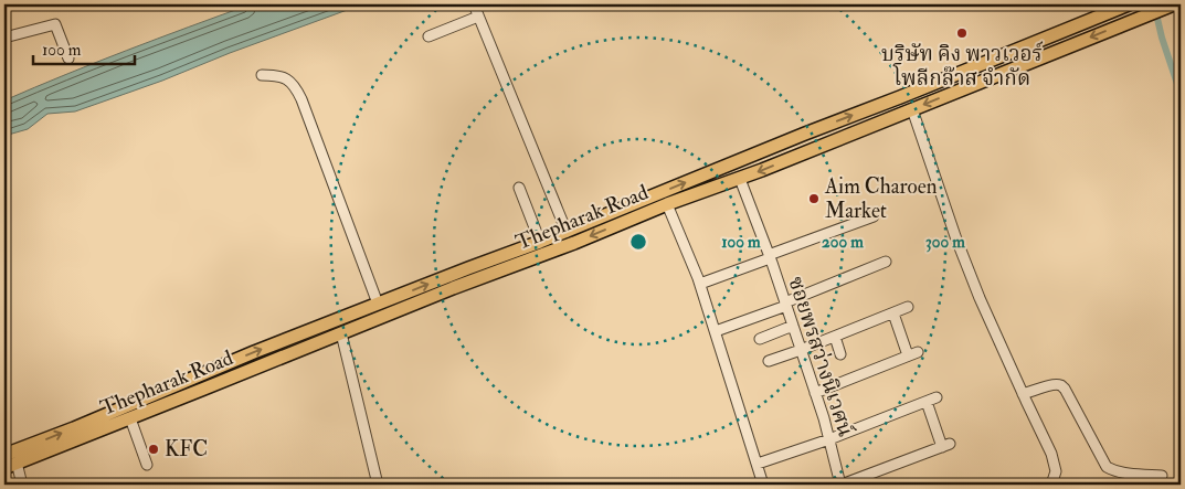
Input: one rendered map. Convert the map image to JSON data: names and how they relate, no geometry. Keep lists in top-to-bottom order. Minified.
{"streets":{"main road":["Thepharak Road"],"street":["ซอยพรสว่างนิเวศน์"]},"crossings":[["Thepharak Road","ซอยพรสว่างนิเวศน์"]],"places":["บริษัท คิง พาวเวอร์ โพลีกล๊าส จำกัด","Aim Charoen Market","KFC"],"scale_bar":"100 m","rings":["100 m","200 m","300 m"]}
